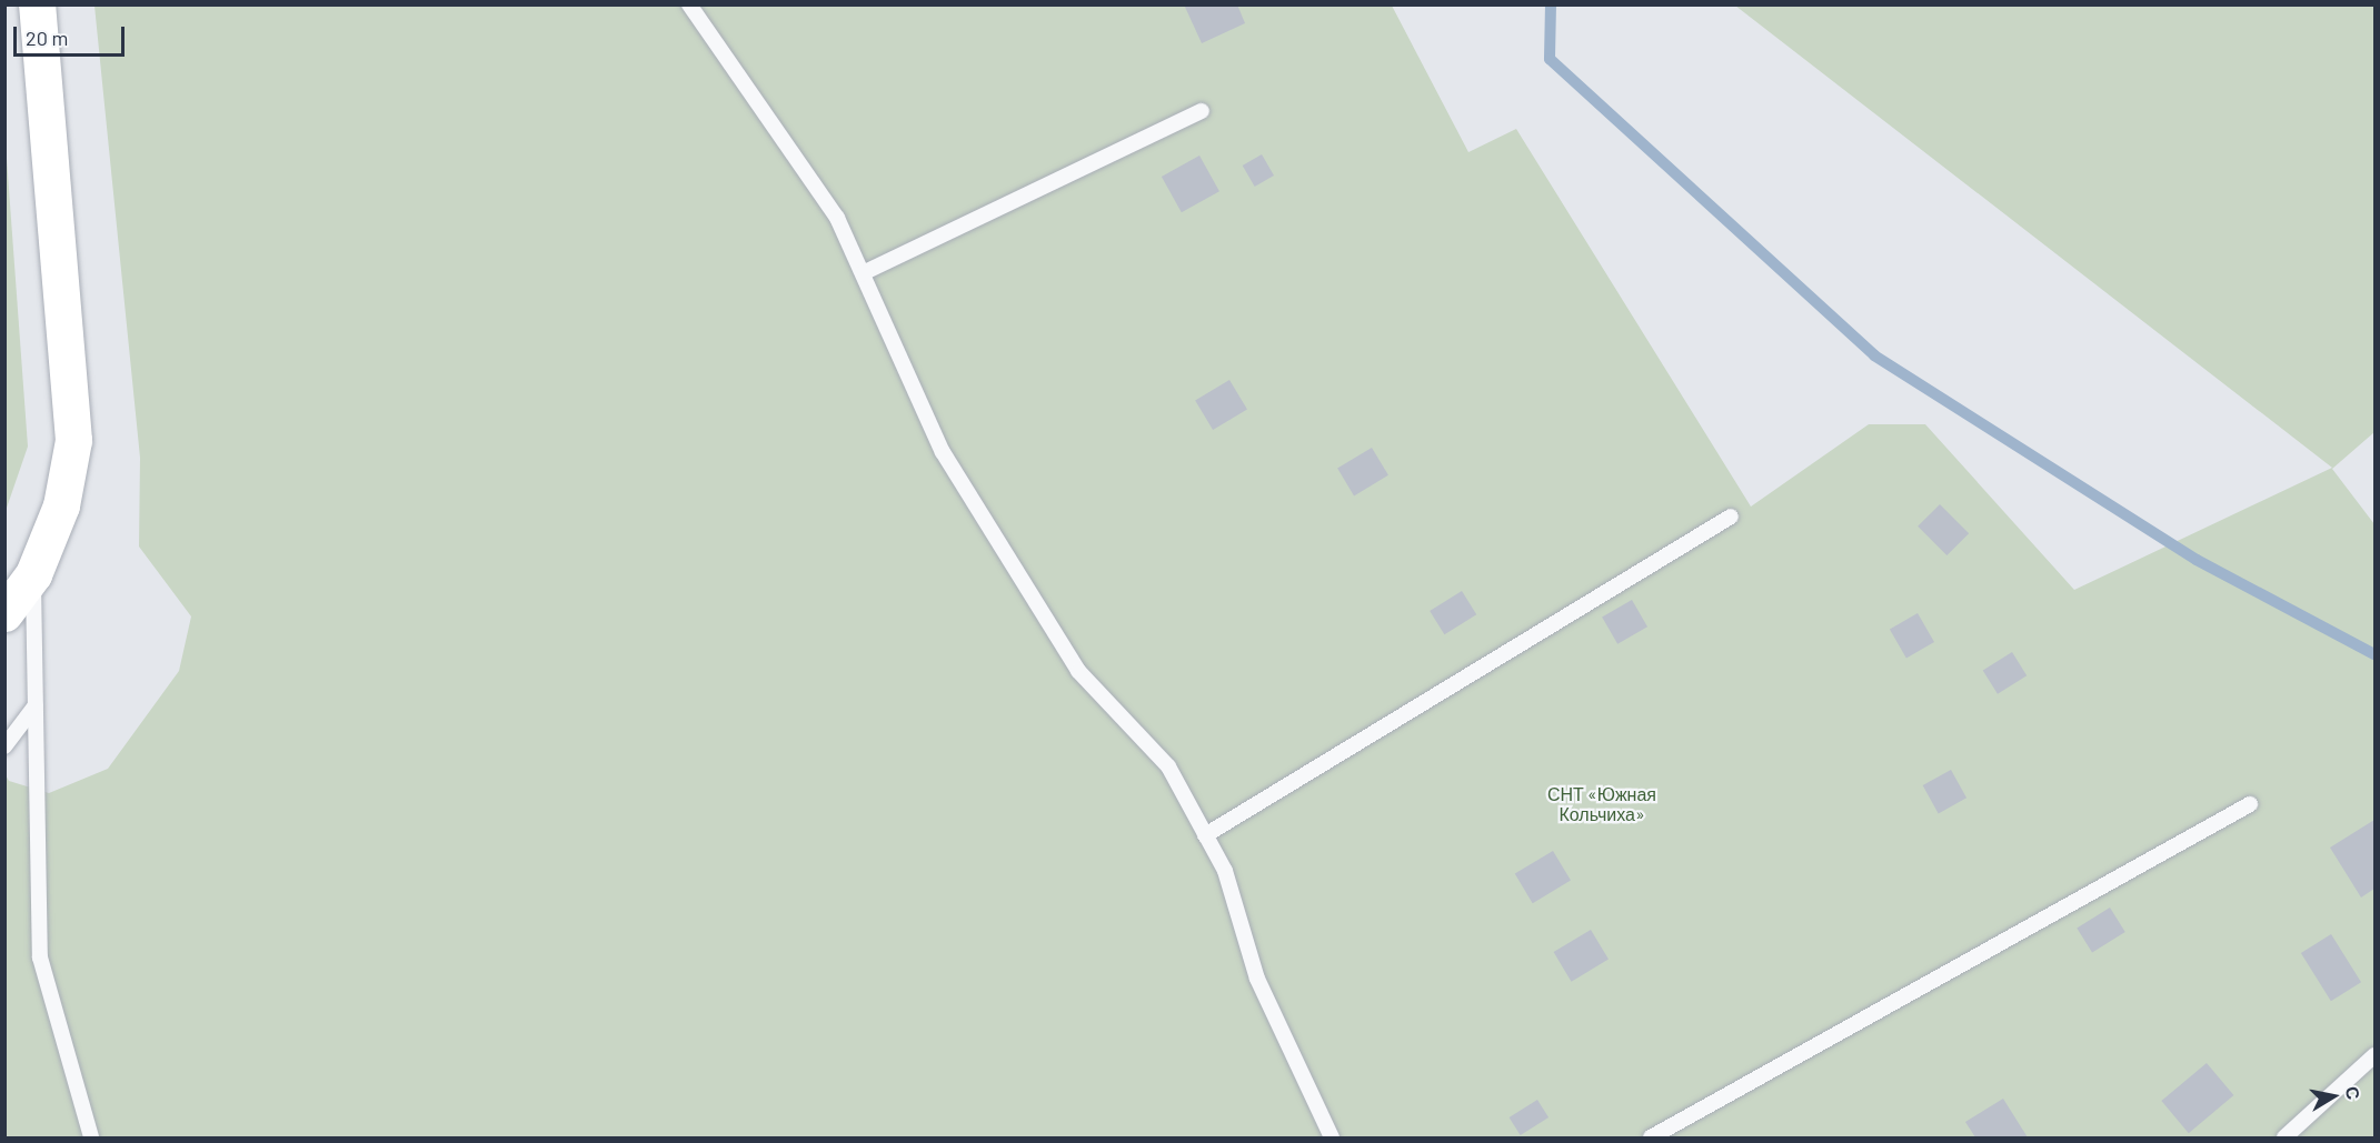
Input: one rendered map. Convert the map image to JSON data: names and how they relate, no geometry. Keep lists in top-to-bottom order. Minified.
{"parks":["СНТ «Южная Кольчиха»"],"scale_bar":"20 m","north":"right"}
